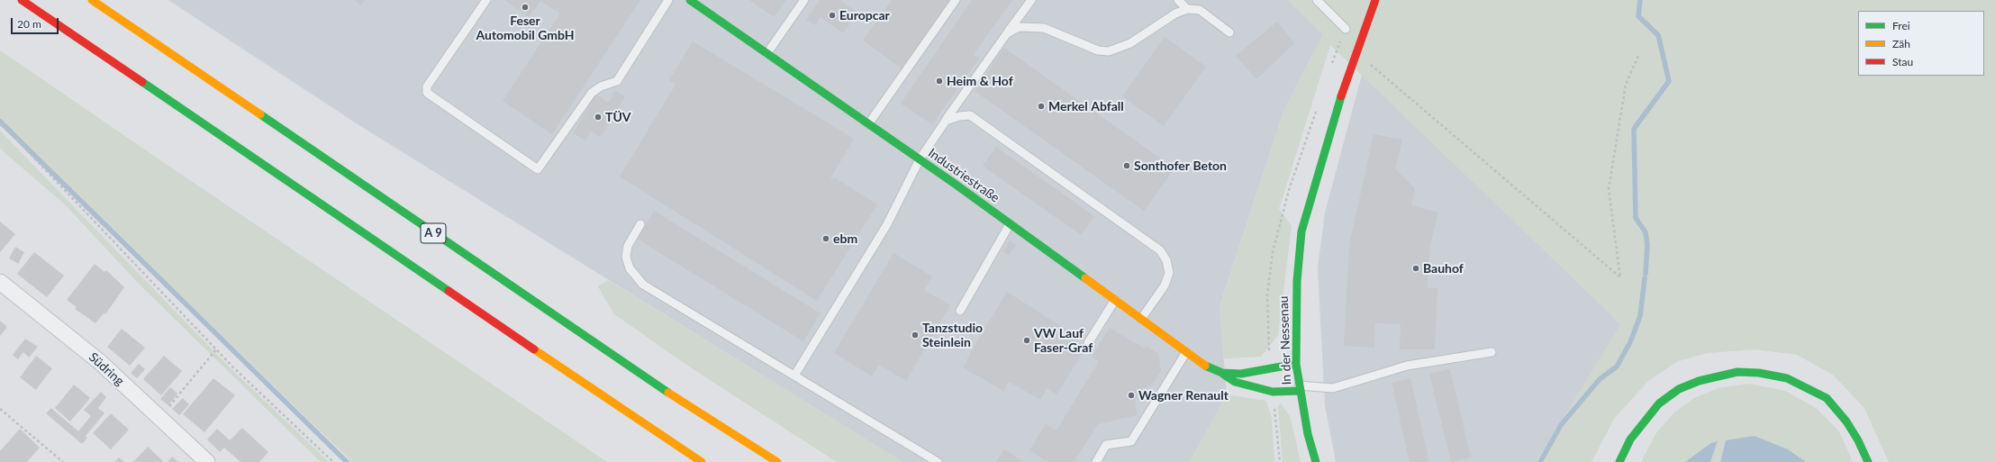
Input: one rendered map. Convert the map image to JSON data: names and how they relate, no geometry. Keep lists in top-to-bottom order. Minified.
{"streets":{"main road":["Industriestraße","A 9","In der Nessenau"],"street":["Südring"]},"crossings":[["Industriestraße","In der Nessenau"]],"places":["Feser Automobil GmbH","Europcar","Heim & Hof","Merkel Abfall","TÜV","Sonthofer Beton","ebm","Bauhof","Tanzstudio Steinlein","VW Lauf Faser-Graf","Wagner Renault"],"legend":["Frei","Zäh","Stau"],"scale_bar":"20 m"}
